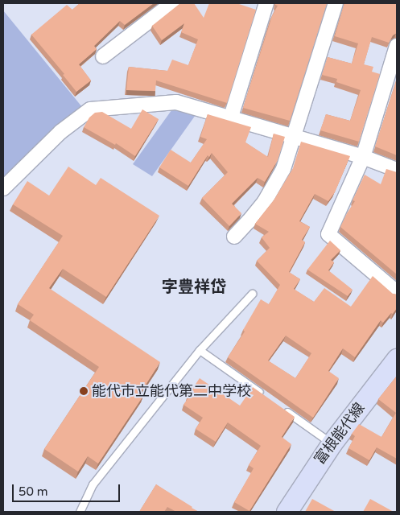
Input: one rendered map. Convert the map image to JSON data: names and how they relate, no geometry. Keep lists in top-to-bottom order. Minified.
{"streets":{"main road":["富根能代線"]},"districts":["字豊祥岱"],"places":["能代市立能代第二中学校"],"scale_bar":"50 m"}
